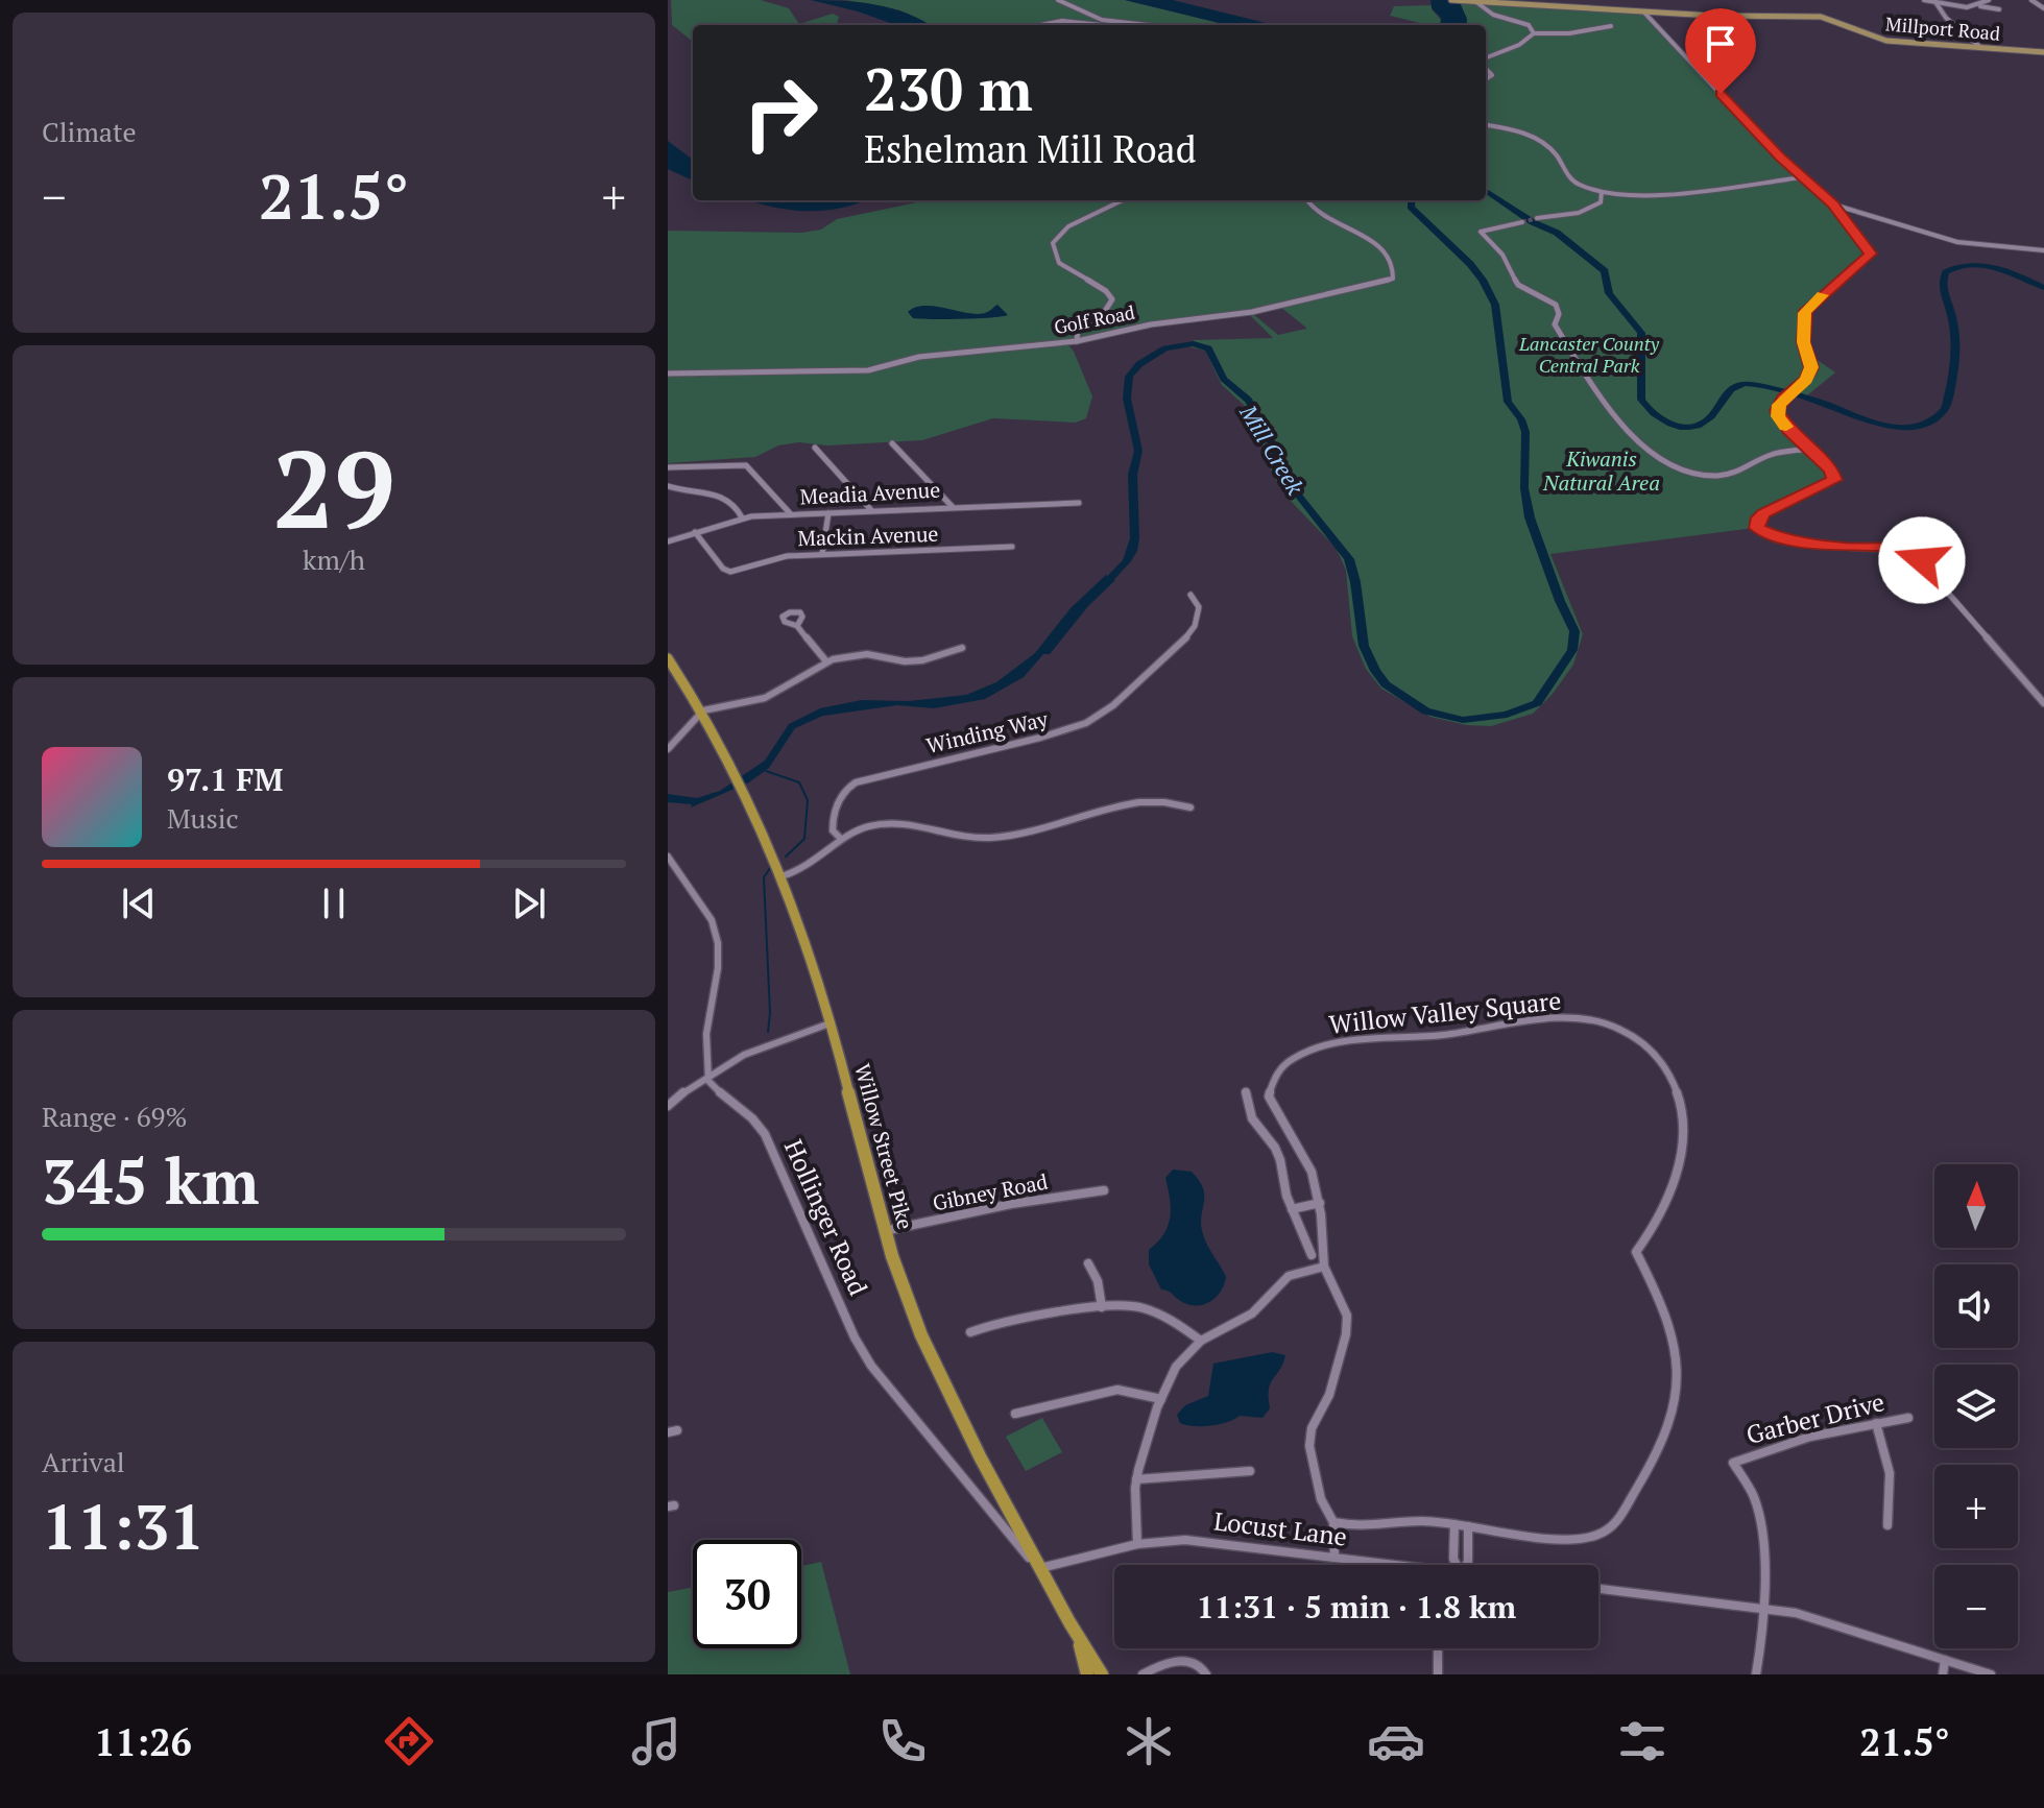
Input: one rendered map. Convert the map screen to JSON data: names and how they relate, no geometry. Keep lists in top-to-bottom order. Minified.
{"streets":{"highway":["Willow Street Pike"],"main road":["Millport Road"],"street":["Golf Road","Meadia Avenue","Mackin Avenue","Winding Way","Willow Valley Square","Gibney Road","Hollinger Road","Garber Drive","Locust Lane"]},"crossings":[["Meadia Avenue","Mackin Avenue"],["Willow Street Pike","Gibney Road"],["Willow Street Pike","Hollinger Road"],["Willow Street Pike","Locust Lane"],["Hollinger Road","Locust Lane"]],"water":["Mill Creek"],"parks":["Lancaster County Central Park","Kiwanis Natural Area"],"north":"top","page":{"tile":["Climate",["29","km/h"],["Range · 69%","345 km"],["Arrival","11:31"]],"turn":["230 m","Eshelman Mill Road"],"heat":["−","21.5°","+"],"song":["97.1 FM","Music"],"map_buttons":["+","−"],"limit":"30","trip":"11:31 · 5 min · 1.8 km","tabs":["11:26","21.5°"]}}
